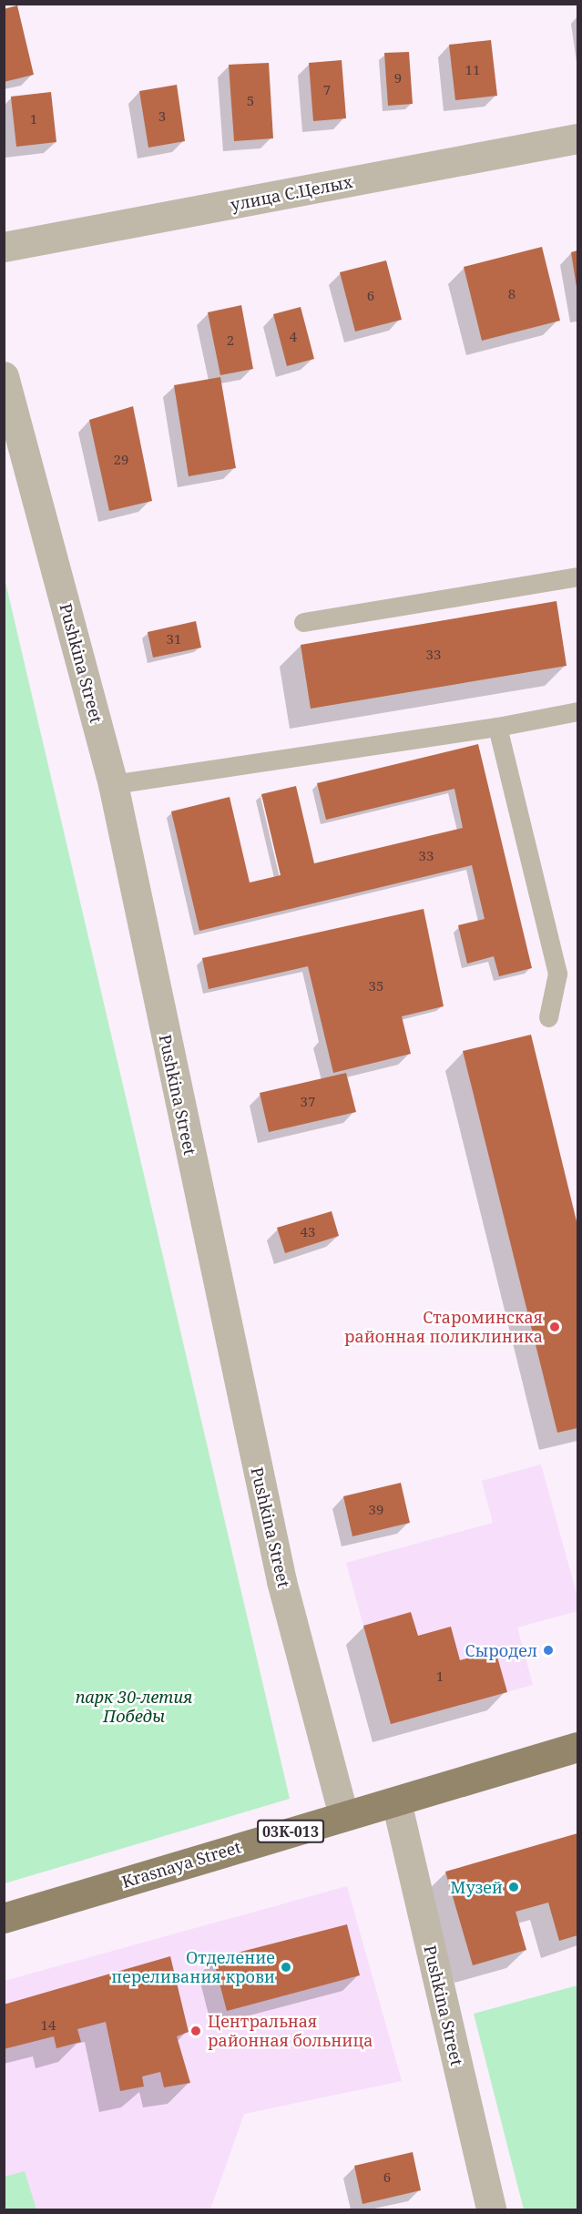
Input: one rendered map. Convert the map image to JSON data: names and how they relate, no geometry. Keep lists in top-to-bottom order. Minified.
{"streets":{"main road":["03К-013","Krasnaya Street"],"street":["улица С.Целых","Pushkina Street"]},"crossings":[["Pushkina Street","Krasnaya Street"]],"parks":["парк 30-летия Победы"],"places":["Староминская районная поликлиника","Сыродел","Музей","Отделение переливания крови","Центральная районная больница"],"house_numbers":["11","9","7","5","3","1","8","6","4","2","29","31","33","33","35","37","43","39","1","14","6"]}
